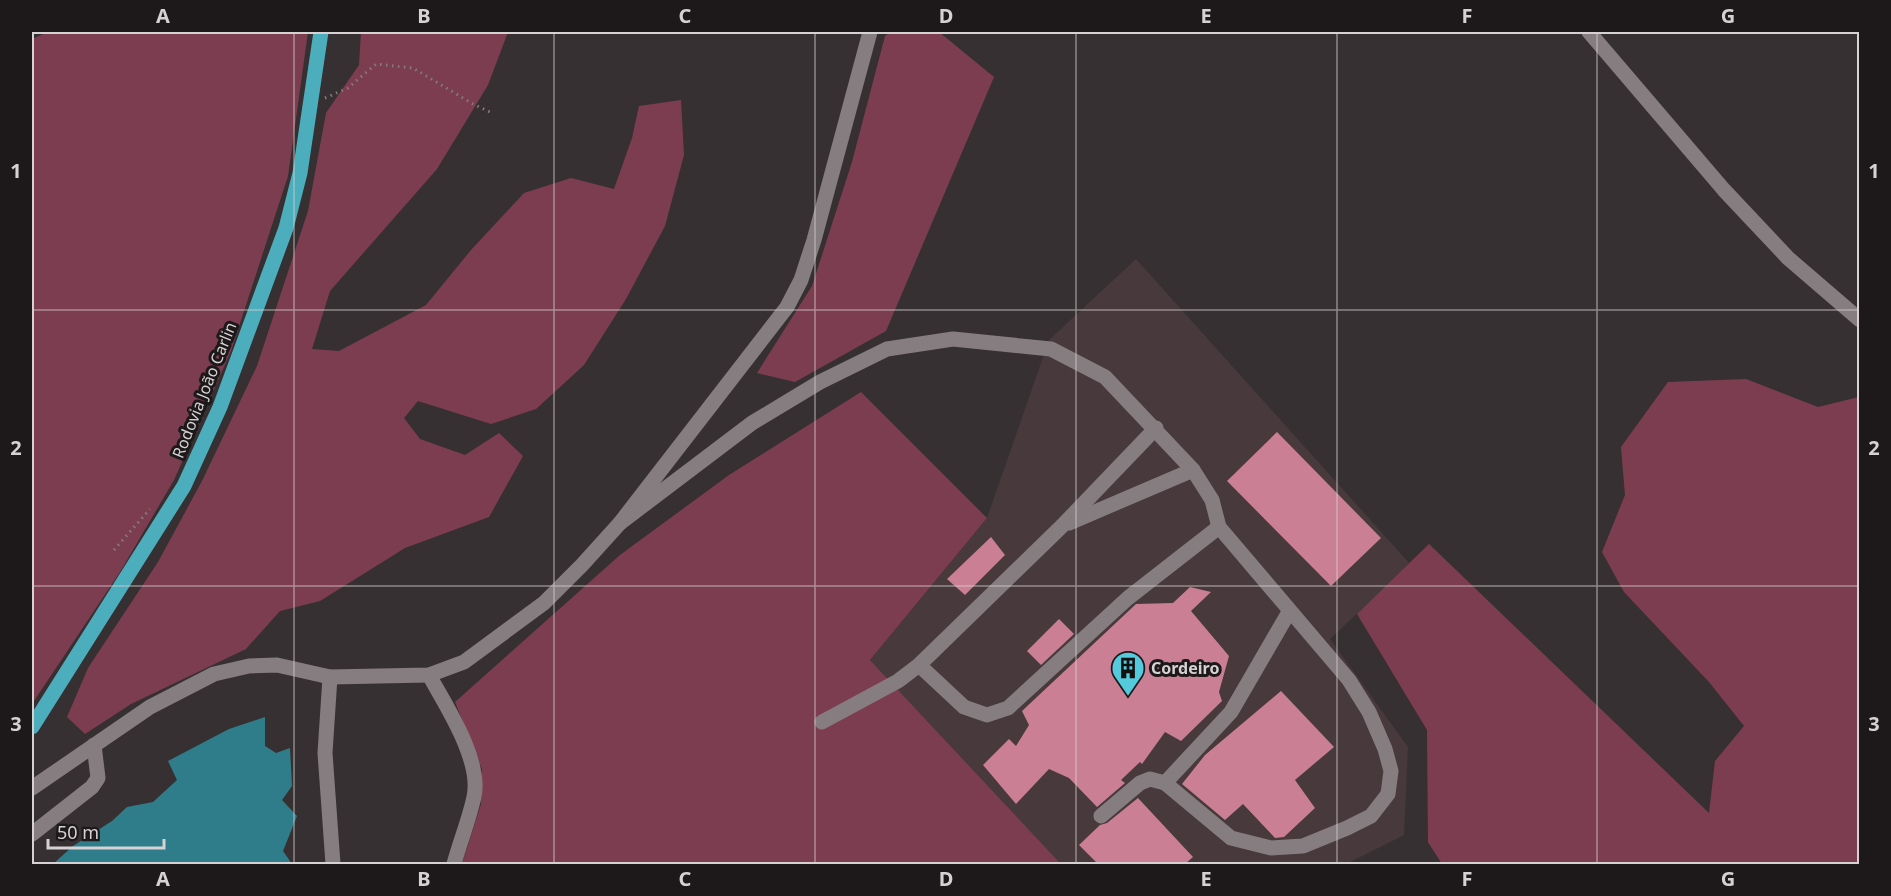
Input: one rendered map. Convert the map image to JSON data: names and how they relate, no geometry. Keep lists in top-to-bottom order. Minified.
{"streets":{"main road":["Rodovia João Carlin"]},"places":{"building":["Cordeiro"]},"scale_bar":"50 m","grid":{"columns":["A","B","C","D","E","F","G"],"rows":["1","2","3"]}}
